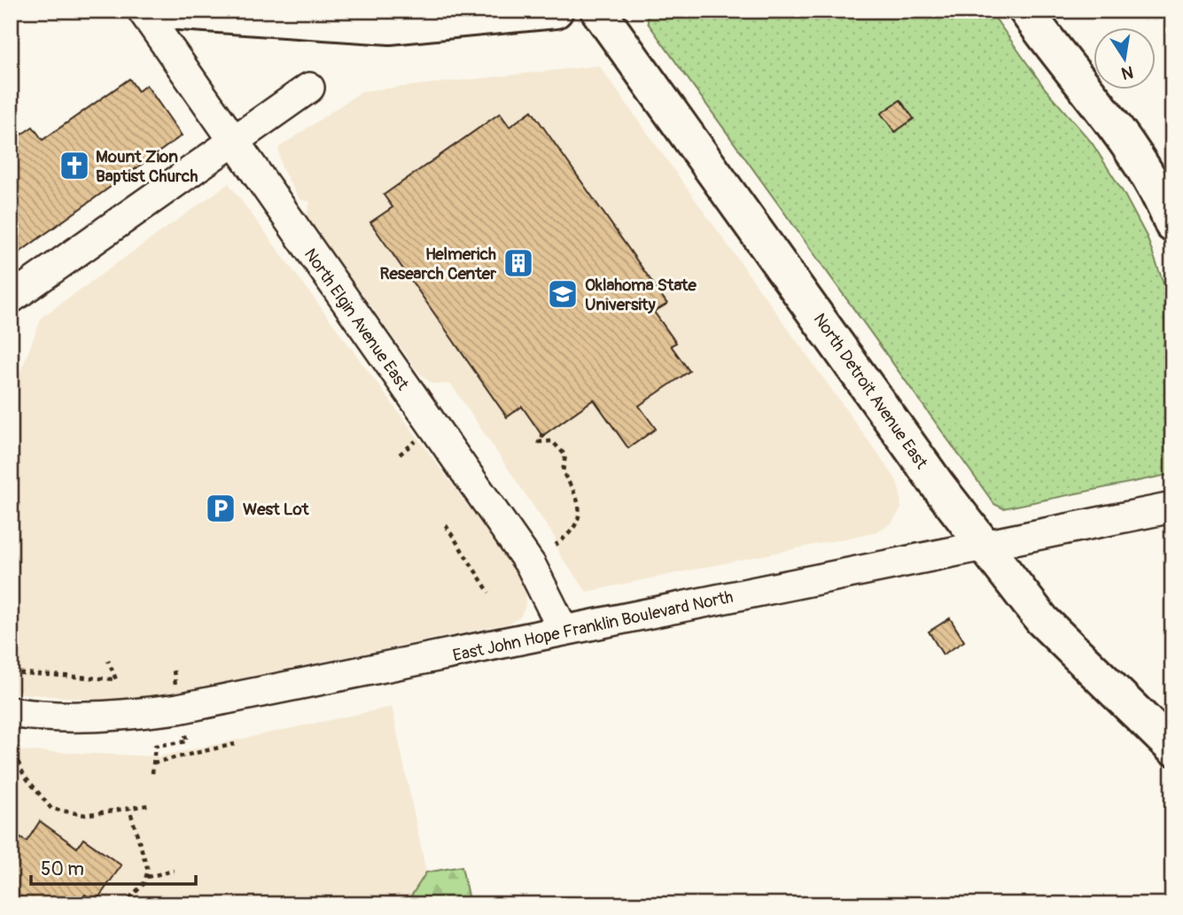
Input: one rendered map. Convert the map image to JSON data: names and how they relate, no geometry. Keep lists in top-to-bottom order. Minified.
{"streets":{"main road":["North Detroit Avenue East"],"street":["North Elgin Avenue East","East John Hope Franklin Boulevard North"]},"crossings":[["North Elgin Avenue East","East John Hope Franklin Boulevard North"],["North Detroit Avenue East","East John Hope Franklin Boulevard North"]],"places":{"church":["Mount Zion Baptist Church"],"building":["Helmerich Research Center"],"school or university":["Oklahoma State University"],"parking":["West Lot"]},"scale_bar":"50 m","north":"bottom"}
